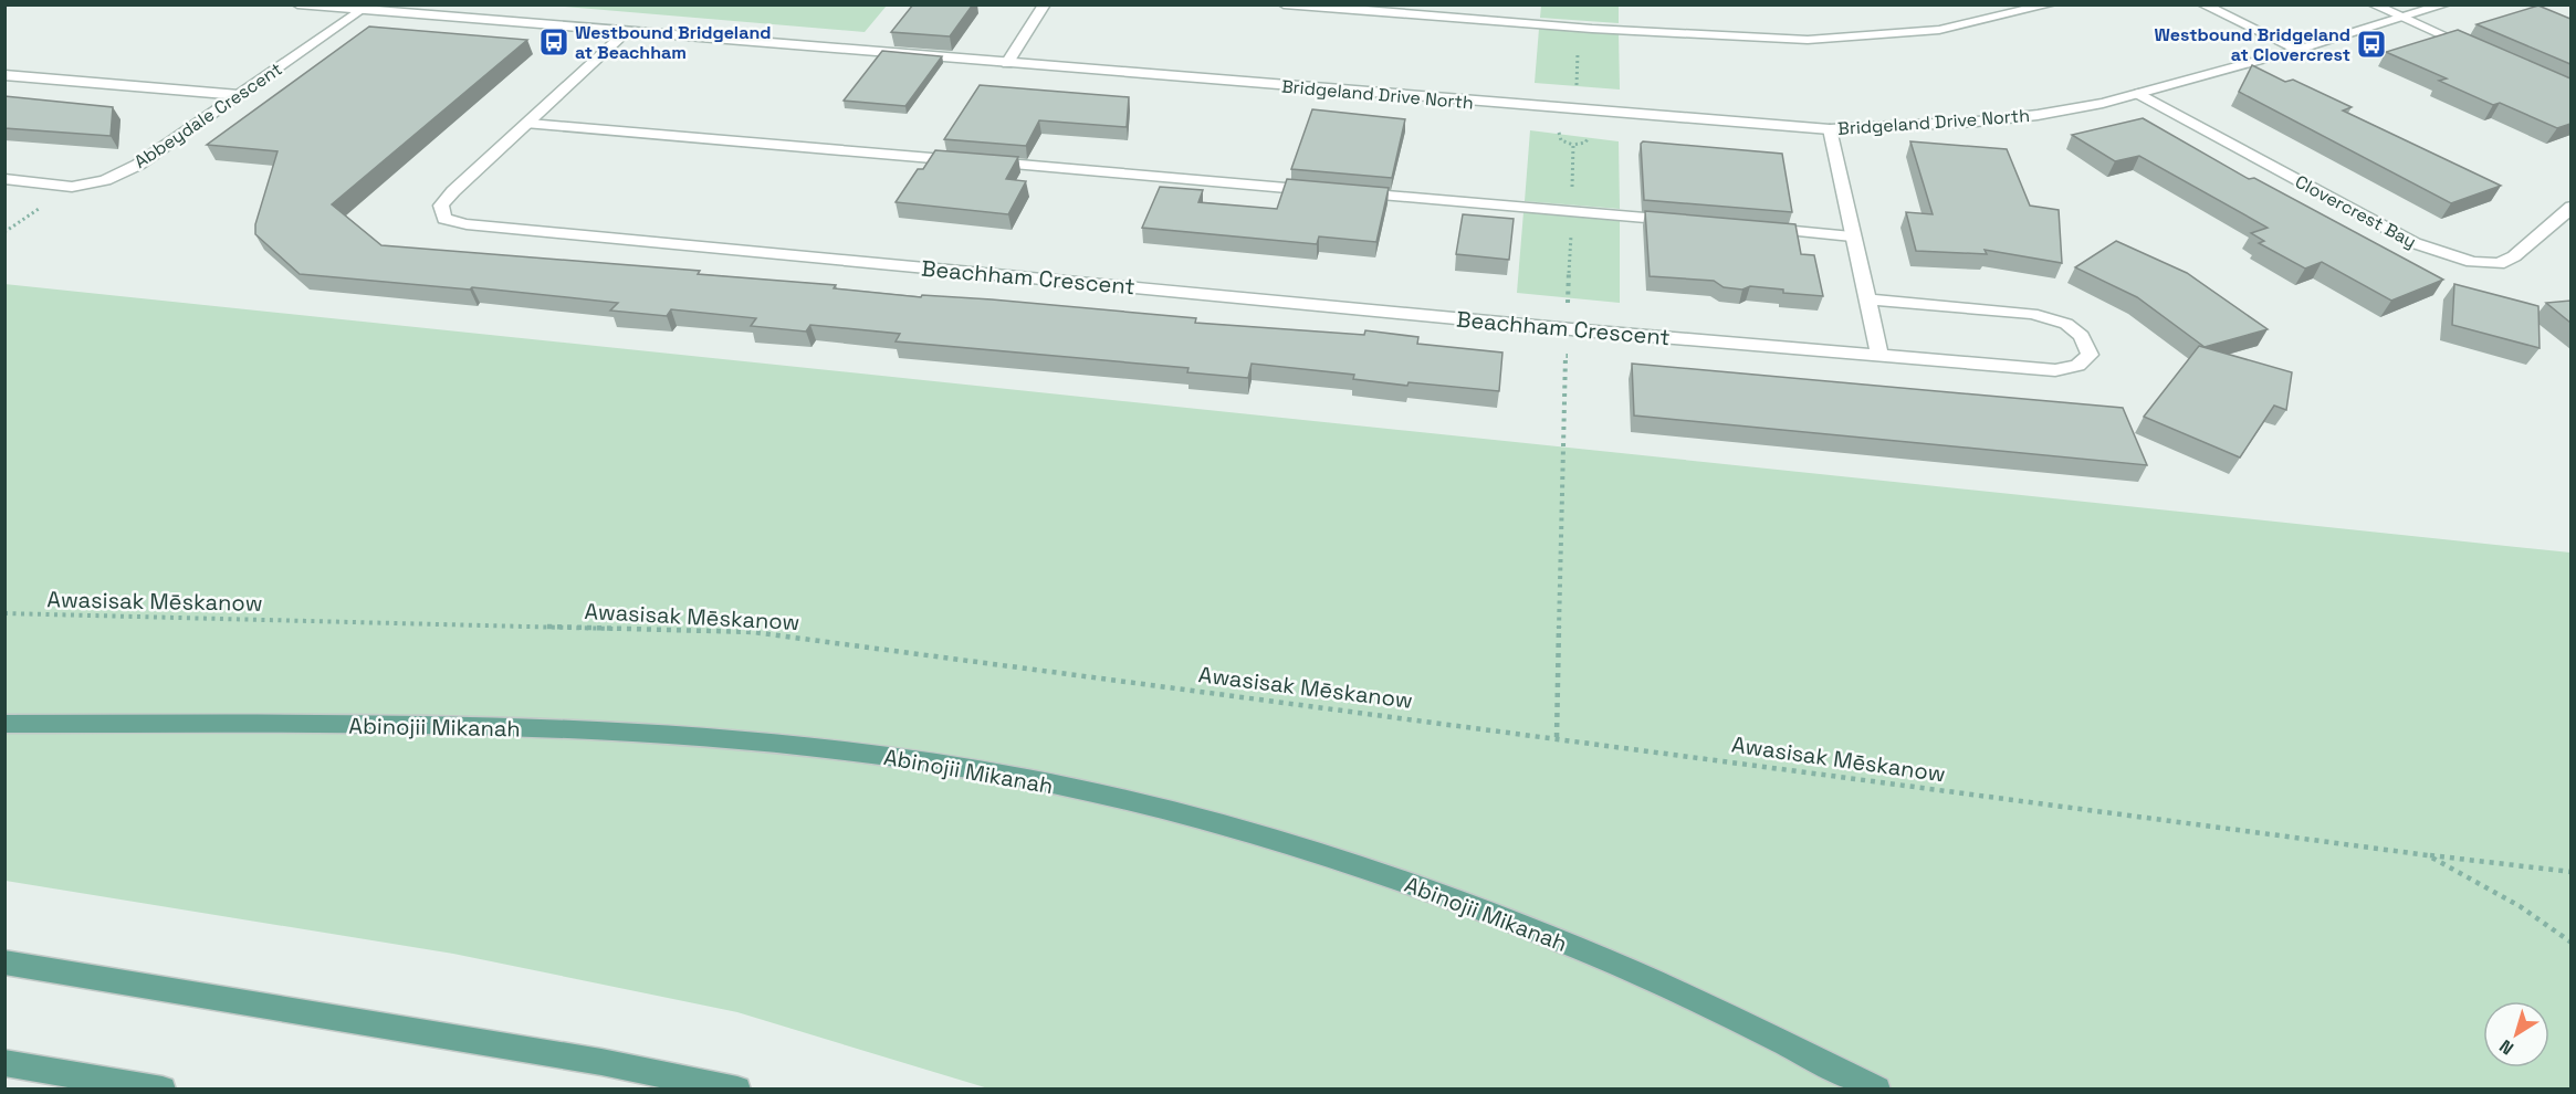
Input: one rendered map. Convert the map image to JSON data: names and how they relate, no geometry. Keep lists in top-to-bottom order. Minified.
{"streets":{"main road":["Abinojii Mikanah"],"street":["Bridgeland Drive North","Abbeydale Crescent","Clovercrest Bay","Beachham Crescent"],"path":["Awasisak Mēskanow"]},"crossings":[["Bridgeland Drive North","Abbeydale Crescent"],["Bridgeland Drive North","Clovercrest Bay"],["Bridgeland Drive North","Beachham Crescent"]],"places":{"bus stop":["Westbound Bridgeland at Beachham","Westbound Bridgeland at Clovercrest"]},"north":"bottom left"}
